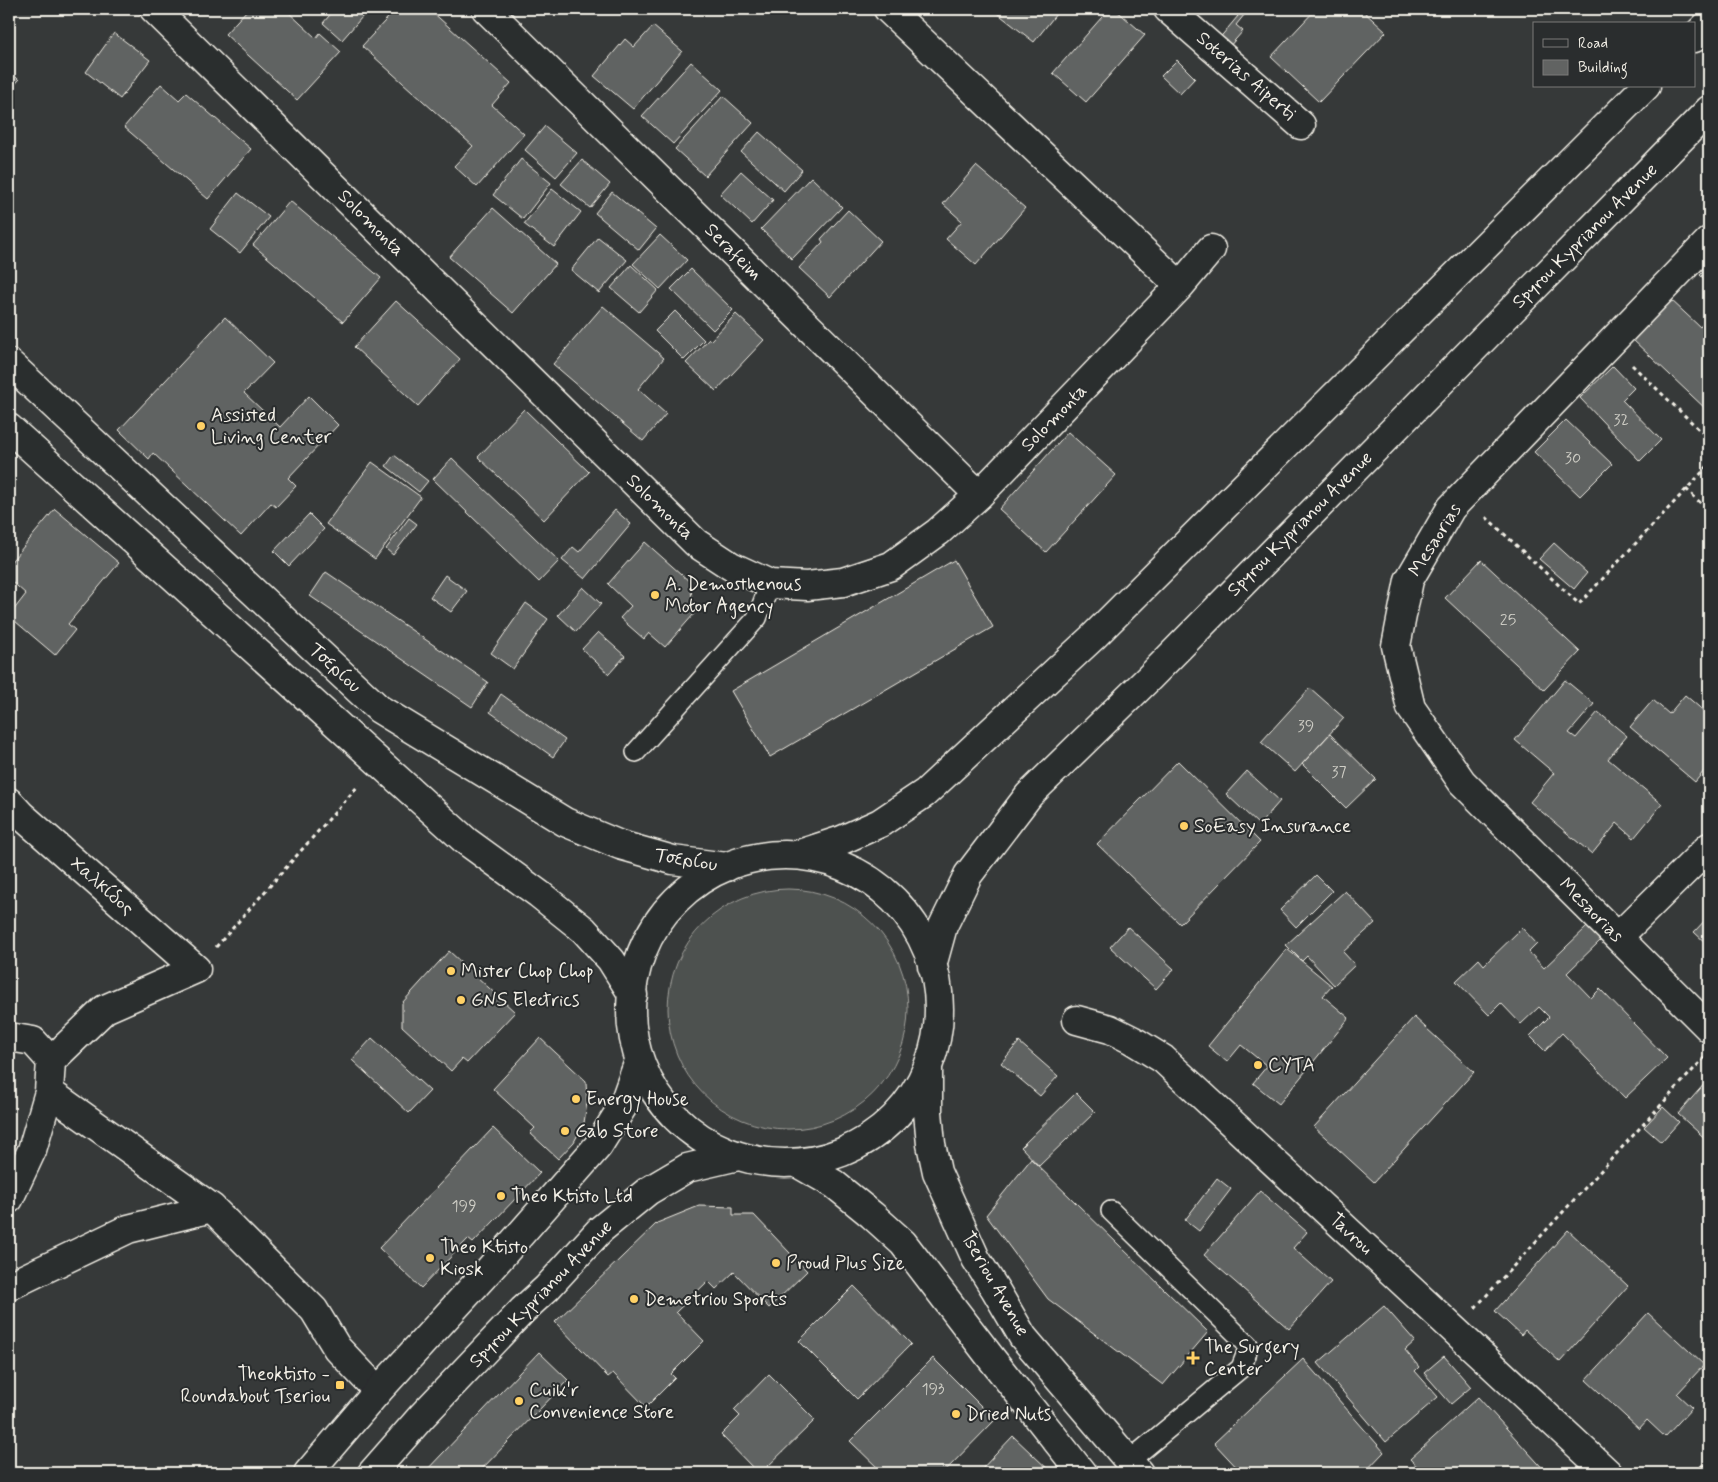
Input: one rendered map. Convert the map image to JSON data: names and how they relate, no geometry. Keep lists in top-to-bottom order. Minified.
{"streets":{"main road":["Soterias Aiperti","Solomonta","Spyrou Kyprianou Avenue","Serafeim","Mesaorias","Τσερίου","Χαλκίδος","Tavrou","Tseriou Avenue"]},"crossings":[["Solomonta","Serafeim"]],"places":{"other":["Assisted Living Center","A. Demosthenous Motor Agency","SoEasy Insurance","Mister Chop Chop","GNS Electrics","CYTA","Energy House","Gab Store","Theo Ktisto Ltd","Theo Ktisto Kiosk","Proud Plus Size","Demetriou Sports","Cuik'r Convenience Store","Dried Nuts"],"health":["The Surgery Center"],"transit":["Theoktisto - Roundabout Tseriou"]},"house_numbers":["32","30","25","39","37","199","193"],"legend":["Road","Building"]}
